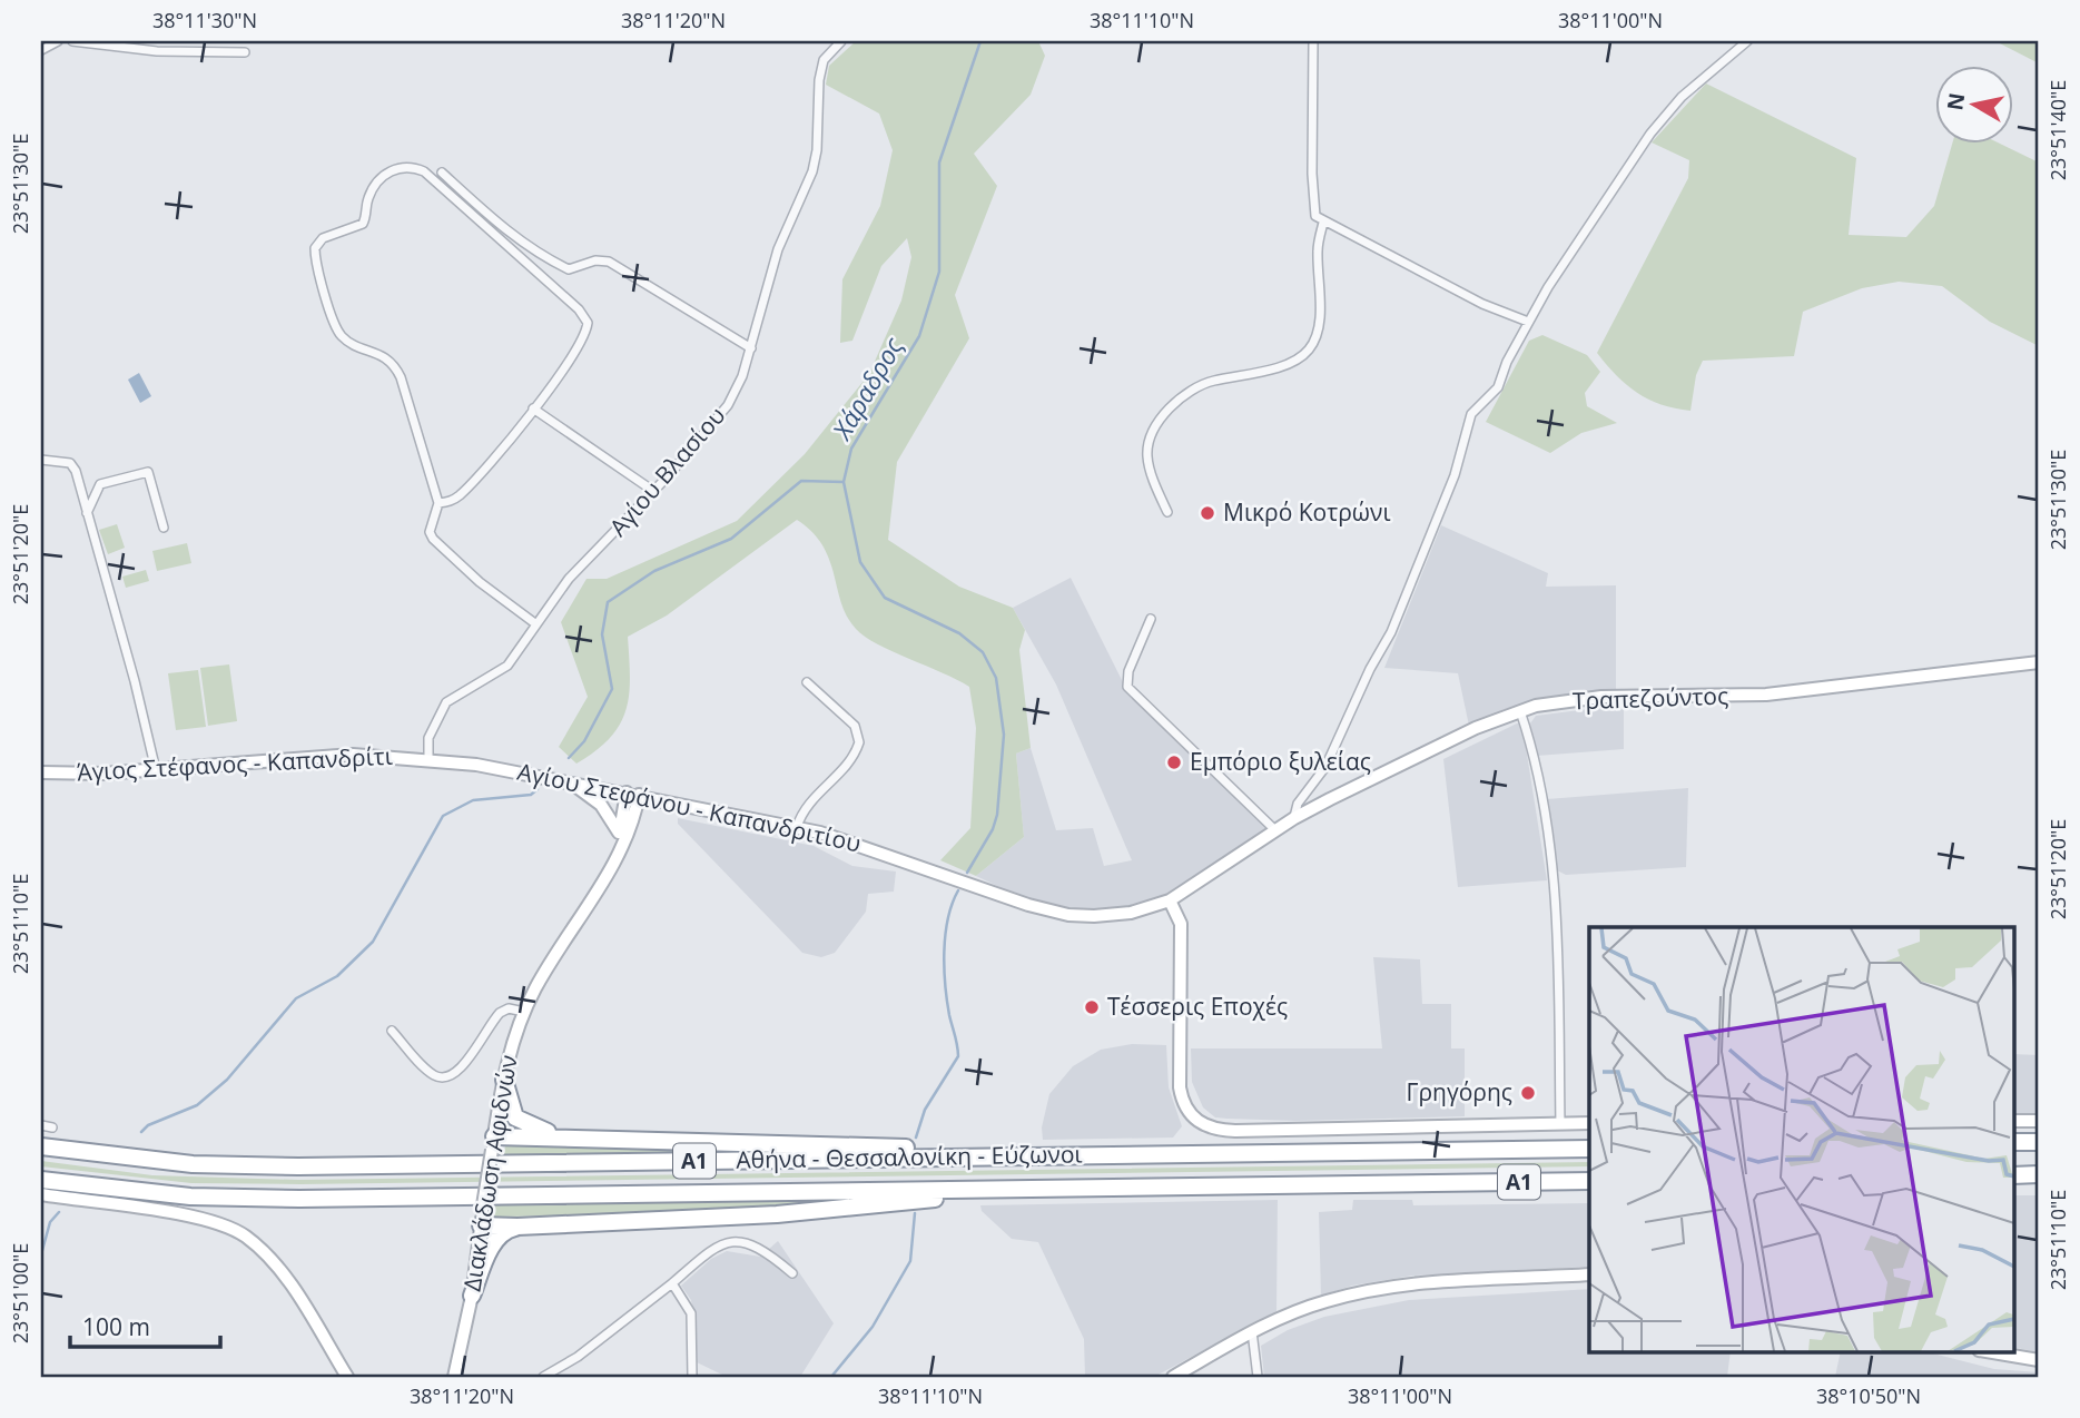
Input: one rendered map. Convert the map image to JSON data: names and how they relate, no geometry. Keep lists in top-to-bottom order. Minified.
{"streets":{"highway":["Αθήνα - Θεσσαλονίκη - Εύζωνοι","Α1"],"main road":["Τραπεζούντος","Άγιος Στέφανος - Καπανδρίτι","Αγίου Στεφάνου - Καπανδριτίου","Διακλάδωση Αφιδνών"],"street":["Αγίου Βλασίου"]},"crossings":[["Αγίου Βλασίου","Άγιος Στέφανος - Καπανδρίτι"],["Αγίου Βλασίου","Αγίου Στεφάνου - Καπανδριτίου"],["Τραπεζούντος","Αγίου Στεφάνου - Καπανδριτίου"],["Άγιος Στέφανος - Καπανδρίτι","Αγίου Στεφάνου - Καπανδριτίου"],["Αγίου Στεφάνου - Καπανδριτίου","Διακλάδωση Αφιδνών"]],"water":["Χάραδρος"],"places":["Μικρό Κοτρώνι","Εμπόριο ξυλείας","Τέσσερις Εποχές","Γρηγόρης"],"scale_bar":"100 m","north":"left","coordinates":["38°11'30\"N","38°11'20\"N","38°11'10\"N","38°11'00\"N","23°51'40\"E","23°51'30\"E","23°51'20\"E","23°51'10\"E","23°51'00\"E","38°10'50\"N"]}
